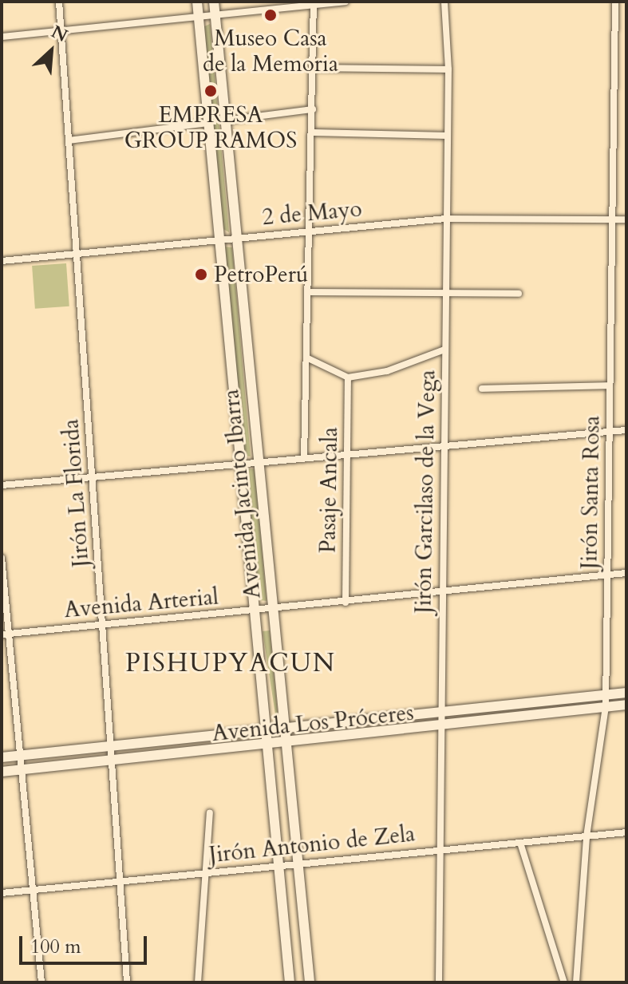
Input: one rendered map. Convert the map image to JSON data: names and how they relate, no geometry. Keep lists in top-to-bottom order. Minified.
{"streets":{"street":["2 de Mayo","Pasaje Ancala","Jirón Garcilaso de la Vega","Jirón Santa Rosa","Jirón La Florida","Avenida Jacinto Ibarra","Avenida Arterial","Avenida Los Próceres","Jirón Antonio de Zela"]},"crossings":[["2 de Mayo","Jirón Garcilaso de la Vega"],["2 de Mayo","Jirón Santa Rosa"],["2 de Mayo","Jirón La Florida"],["2 de Mayo","Avenida Jacinto Ibarra"],["Pasaje Ancala","Avenida Arterial"],["Jirón Garcilaso de la Vega","Avenida Arterial"],["Jirón Garcilaso de la Vega","Avenida Los Próceres"],["Jirón Garcilaso de la Vega","Jirón Antonio de Zela"],["Jirón Santa Rosa","Avenida Arterial"],["Jirón Santa Rosa","Avenida Los Próceres"],["Jirón Santa Rosa","Jirón Antonio de Zela"],["Jirón La Florida","Avenida Arterial"],["Jirón La Florida","Avenida Los Próceres"],["Jirón La Florida","Jirón Antonio de Zela"],["Avenida Jacinto Ibarra","Avenida Arterial"],["Avenida Jacinto Ibarra","Avenida Los Próceres"],["Avenida Jacinto Ibarra","Jirón Antonio de Zela"]],"districts":["PISHUPYACUN"],"places":["Museo Casa de la Memoria","EMPRESA GROUP RAMOS","PetroPerú"],"scale_bar":"100 m","north":"top right"}
